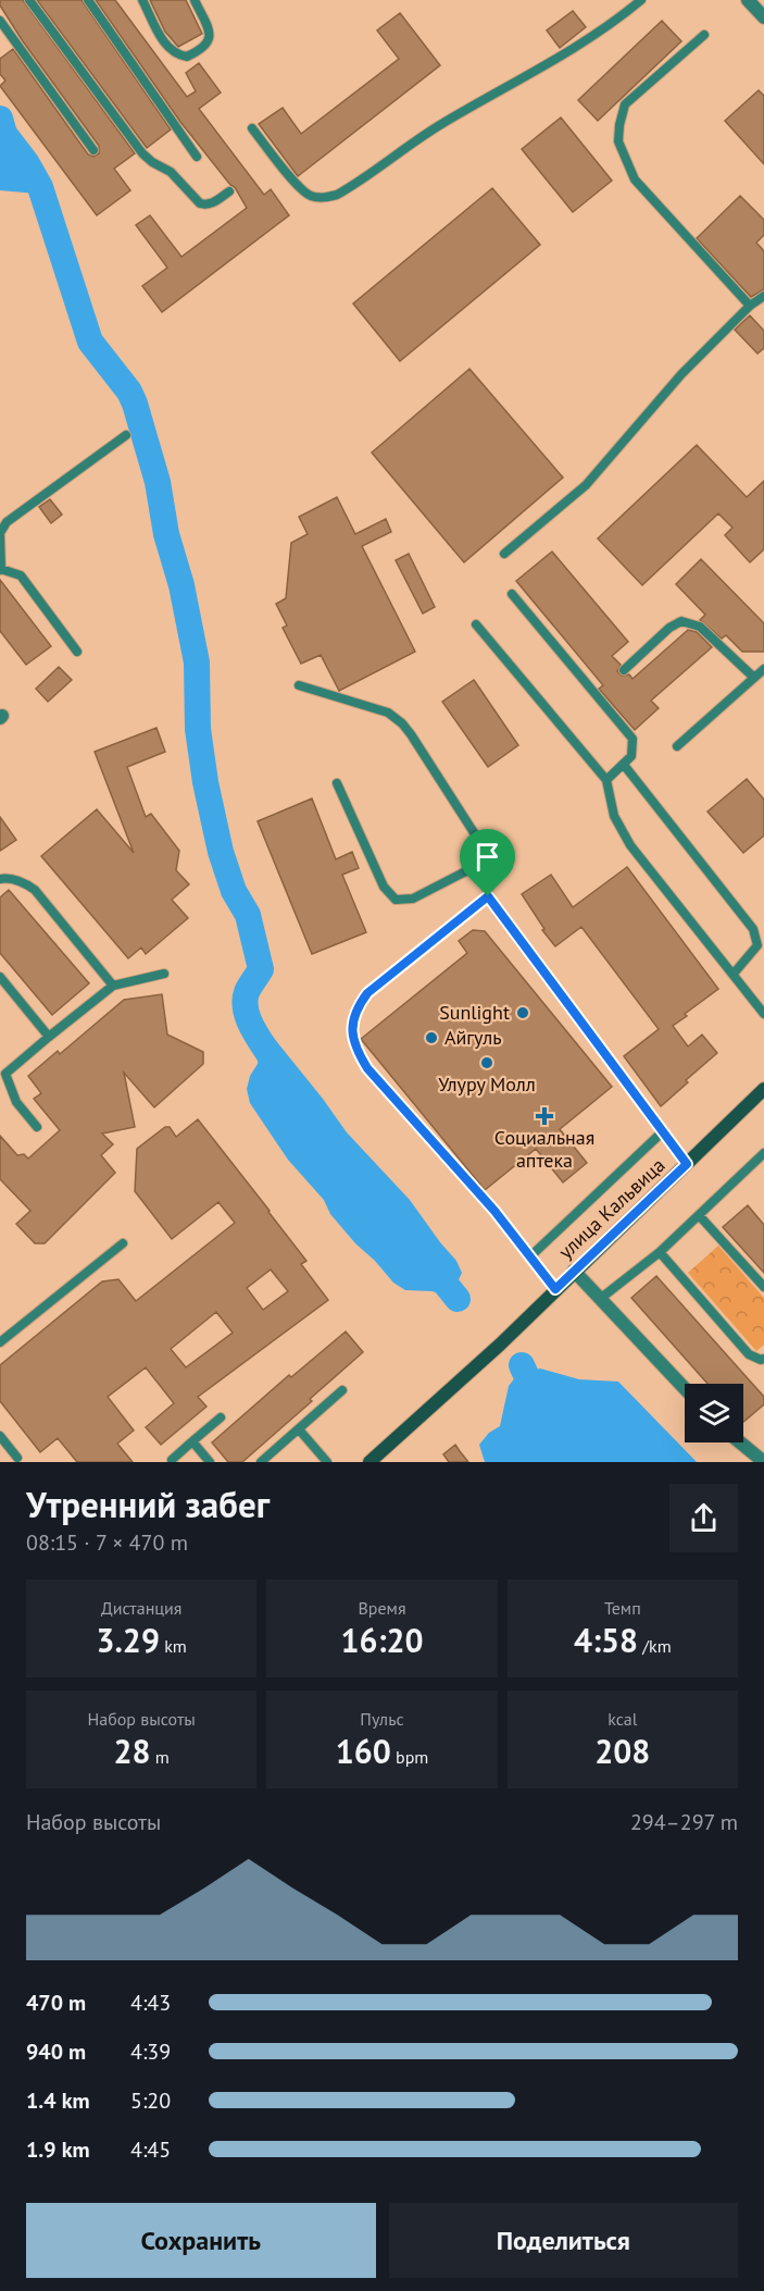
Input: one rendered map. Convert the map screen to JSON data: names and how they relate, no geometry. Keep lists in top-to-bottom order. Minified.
{"streets":{"street":["улица Кальвица"]},"places":{"other":["Sunlight","Айгуль","Улуру Молл"],"health":["Социальная аптека"]},"page":{"heading":["Утренний забег","08:15 · 7 × 470 m"],"stats":[["Дистанция","3.29 km"],["Время","16:20"],["Темп","4:58 /km"],["Набор высоты","28 m"],["Пульс","160 bpm"],["kcal","208"]],"chart":["Набор высоты","294–297 m"],"list":[{"name":"470 m","note":"4:43"},{"name":"940 m","note":"4:39"},{"name":"1.4 km","note":"5:20"},{"name":"1.9 km","note":"4:45"}],"buttons":["Сохранить","Поделиться"]}}
